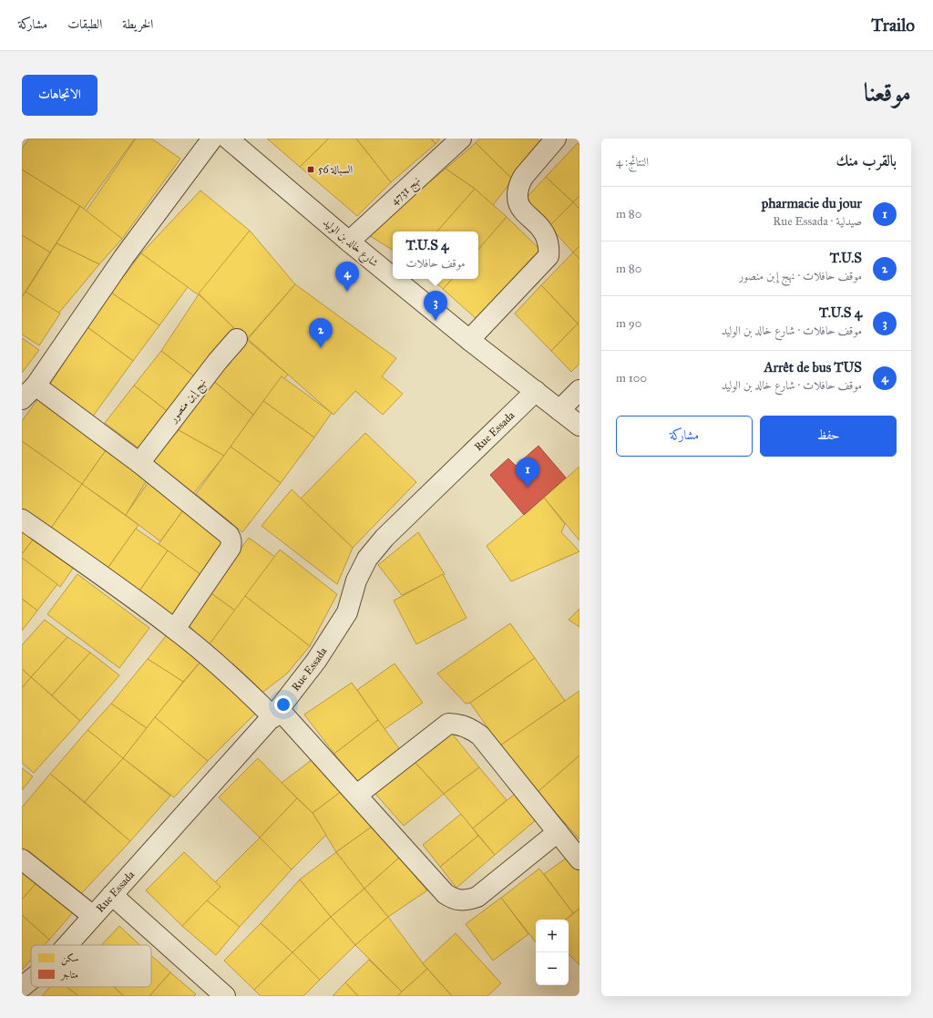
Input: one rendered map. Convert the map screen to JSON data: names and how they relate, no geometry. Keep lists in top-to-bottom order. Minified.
{"streets":{"street":["نهج 4731","شارع خالد بن الوليد","نهج إبن منصور","Rue Essada"]},"crossings":[["نهج 4731","شارع خالد بن الوليد"],["شارع خالد بن الوليد","Rue Essada"]],"places":{"transit":["السبالة 56"]},"legend":["سكن","متاجر"],"page":{"header":"Trailo","nav":["الخريطة","الطبقات","مشاركة"],"title":"موقعنا","buttons":["الاتجاهات",["حفظ","مشاركة"]],"heading":["بالقرب منك","النتائج: 4"],"list":[{"mark":"1","name":"pharmacie du jour","note":"صيدلية · Rue Essada","value":"80 m"},{"mark":"2","name":"T.U.S","note":"موقف حافلات · نهج إبن منصور","value":"80 m"},{"mark":"3","name":"T.U.S 4","note":"موقف حافلات · شارع خالد بن الوليد","value":"90 m"},{"mark":"4","name":"Arrêt de bus TUS","note":"موقف حافلات · شارع خالد بن الوليد","value":"100 m"}],"popup":["T.U.S 4","موقف حافلات"],"pins":["4","3","2","1"],"map_buttons":["+","−"]}}
